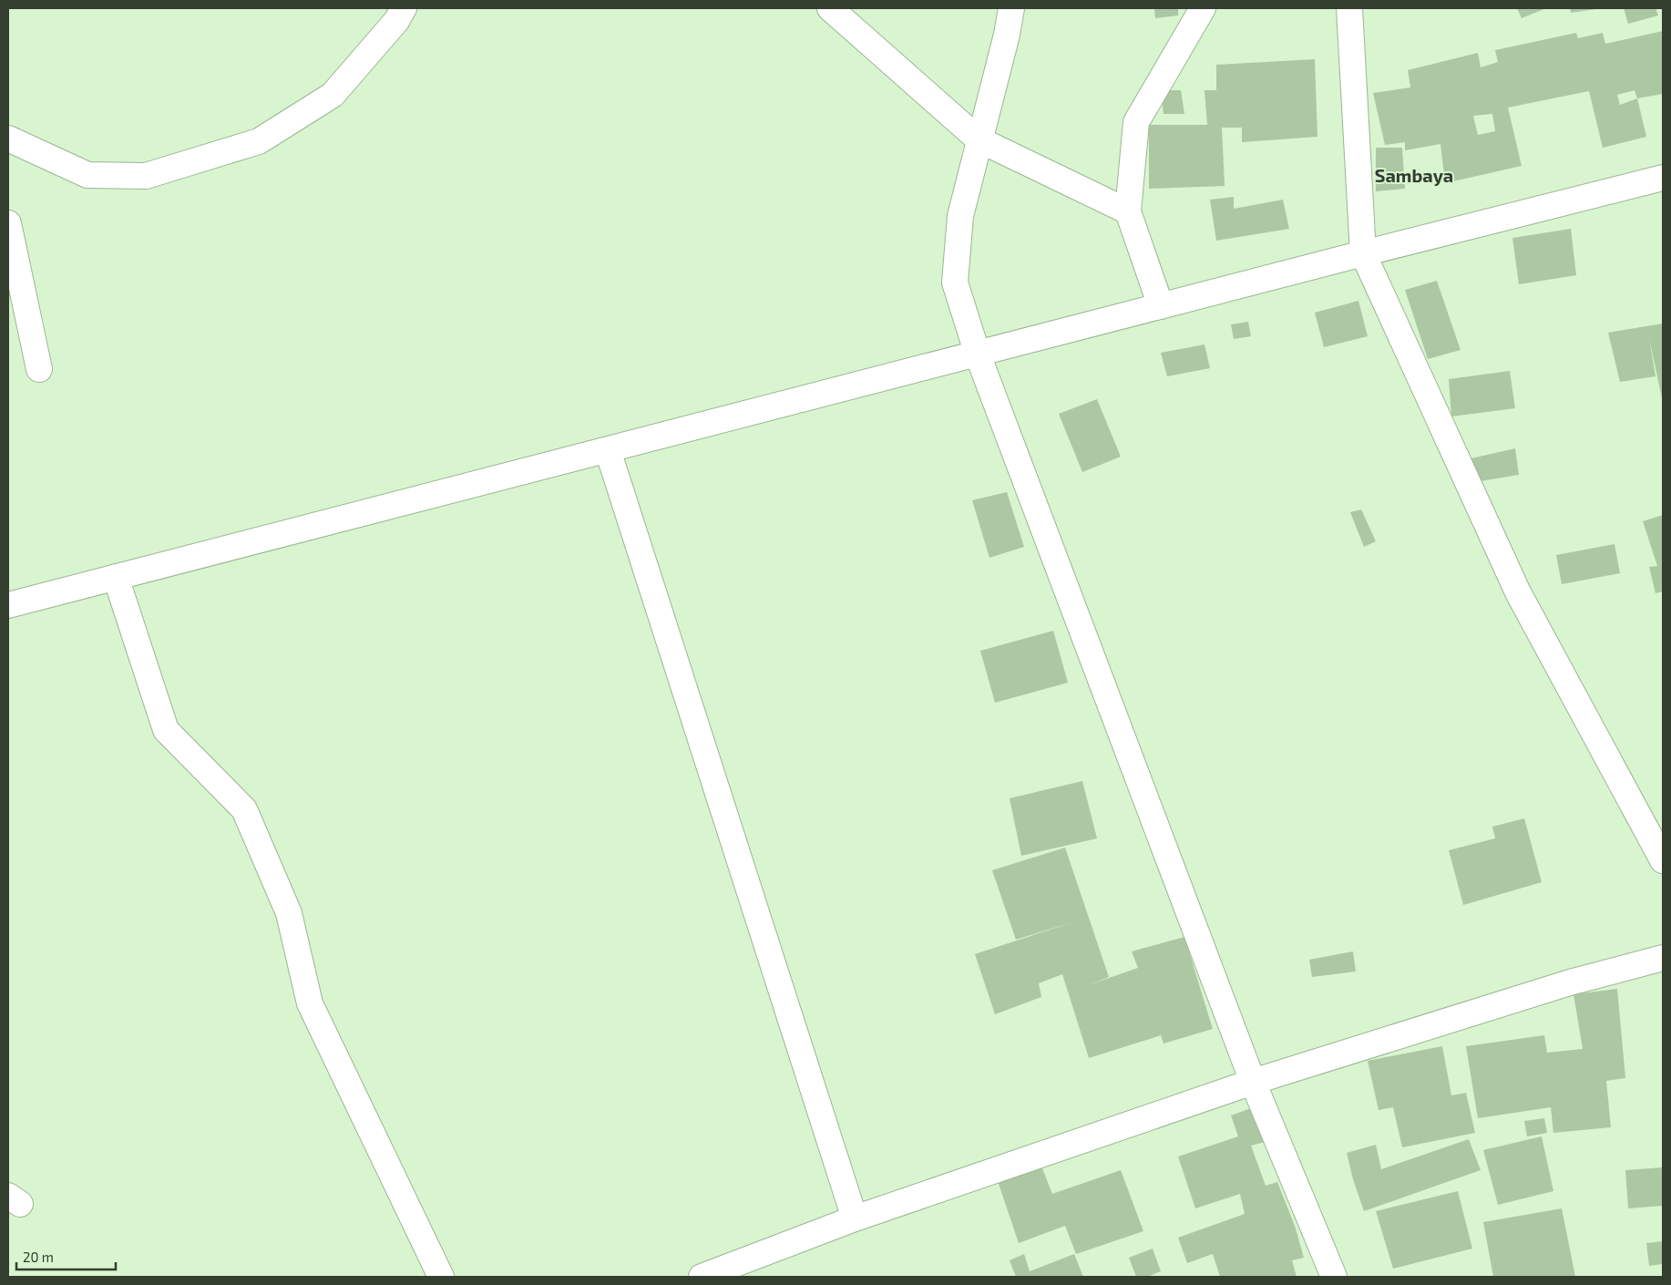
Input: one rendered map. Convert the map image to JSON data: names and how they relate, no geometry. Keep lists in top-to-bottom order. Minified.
{"districts":["Sambaya"],"scale_bar":"20 m"}
